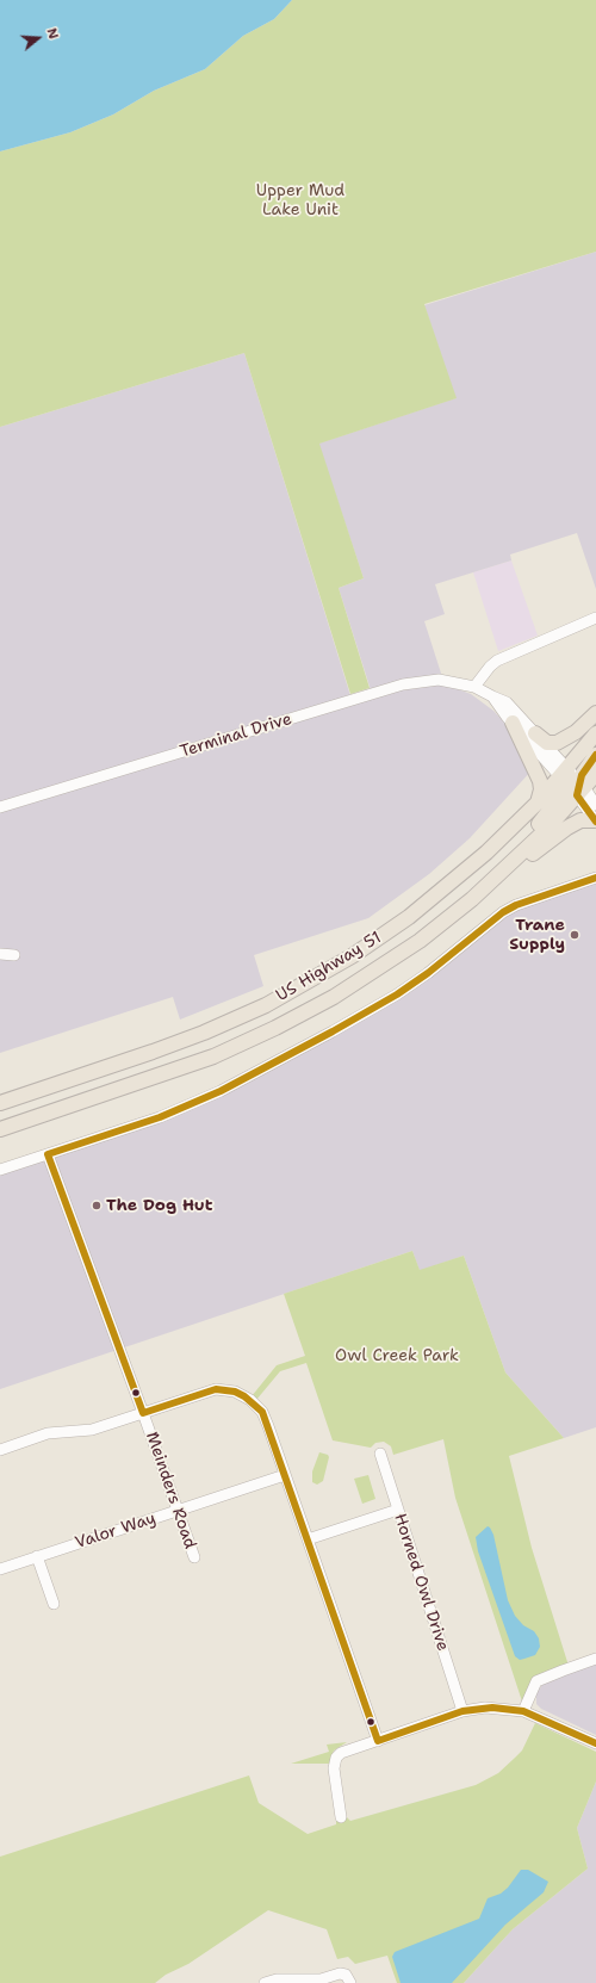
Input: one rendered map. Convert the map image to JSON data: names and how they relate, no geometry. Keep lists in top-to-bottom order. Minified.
{"streets":{"main road":["US Highway 51"],"street":["Terminal Drive","Meinders Road","Valor Way","Horned Owl Drive"]},"crossings":[["Terminal Drive","US Highway 51"],["Meinders Road","Valor Way"]],"parks":["Upper Mud Lake Unit","Owl Creek Park"],"places":["Trane Supply","The Dog Hut"],"north":"right"}
